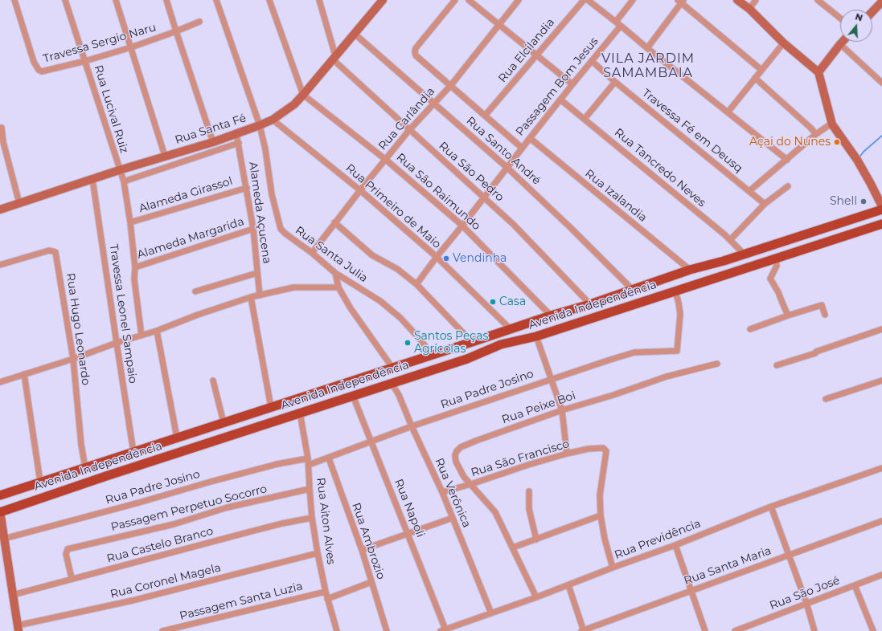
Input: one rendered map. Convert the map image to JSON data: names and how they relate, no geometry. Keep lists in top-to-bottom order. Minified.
{"streets":{"main road":["Avenida Independência"],"street":["Travessa Sergio Naru","Rua Elcilandia","Passagem Bom Jesus","Rua Lucival Ruiz","Rua Carlândia","Rua Santa Fé","Travessa Fé em Deusq","Rua Santo André","Rua Tancredo Neves","Rua São Pedro","Rua São Raimundo","Alameda Girassol","Rua Izalandia","Rua Primeiro de Maio","Alameda Açucena","Alameda Margarida","Rua Santa Julia","Travessa Leonel Sampaio","Rua Hugo Leonardo","Rua Padre Josino","Rua Peixe Boi","Rua São Francisco","Rua Verônica","Passagem Perpetuo Socorro","Rua Napoli","Rua Aiton Alves","Rua Previdência","Rua Ambrozio","Rua Castelo Branco","Rua Santa Maria","Rua Coronel Magela","Rua São José","Passagem Santa Luzia"]},"crossings":[["Travessa Sergio Naru","Rua Lucival Ruiz"],["Passagem Bom Jesus","Travessa Fé em Deusq"],["Passagem Bom Jesus","Rua Santo André"],["Passagem Bom Jesus","Rua Tancredo Neves"],["Passagem Bom Jesus","Rua São Pedro"],["Passagem Bom Jesus","Rua São Raimundo"],["Passagem Bom Jesus","Rua Izalandia"],["Passagem Bom Jesus","Rua Primeiro de Maio"],["Rua Lucival Ruiz","Rua Santa Fé"],["Rua Lucival Ruiz","Alameda Girassol"],["Rua Lucival Ruiz","Alameda Margarida"],["Rua Carlândia","Rua Santo André"],["Rua Carlândia","Rua São Pedro"],["Rua Carlândia","Rua São Raimundo"],["Rua Carlândia","Rua Primeiro de Maio"],["Rua Carlândia","Rua Santa Julia"],["Rua Santa Fé","Rua Santo André"],["Rua Santa Fé","Rua São Pedro"],["Rua Santa Fé","Rua São Raimundo"],["Rua Santa Fé","Rua Primeiro de Maio"],["Rua Santa Fé","Alameda Açucena"],["Rua Santa Fé","Rua Santa Julia"],["Rua Santa Fé","Travessa Leonel Sampaio"],["Rua Santo André","Avenida Independência"],["Rua Tancredo Neves","Avenida Independência"],["Rua São Pedro","Avenida Independência"],["Rua São Raimundo","Avenida Independência"],["Alameda Girassol","Alameda Açucena"],["Rua Izalandia","Avenida Independência"],["Rua Primeiro de Maio","Avenida Independência"],["Alameda Açucena","Alameda Margarida"],["Rua Santa Julia","Avenida Independência"],["Avenida Independência","Travessa Leonel Sampaio"],["Avenida Independência","Rua Hugo Leonardo"],["Avenida Independência","Rua Padre Josino"],["Avenida Independência","Rua Verônica"],["Avenida Independência","Rua Napoli"],["Avenida Independência","Rua Aiton Alves"],["Rua Padre Josino","Rua Verônica"],["Rua Padre Josino","Rua Napoli"],["Rua Padre Josino","Rua Aiton Alves"],["Rua Padre Josino","Rua Ambrozio"],["Rua Peixe Boi","Rua São Francisco"],["Rua São Francisco","Rua Verônica"],["Rua Verônica","Rua Previdência"],["Passagem Perpetuo Socorro","Rua Aiton Alves"],["Passagem Perpetuo Socorro","Rua Castelo Branco"],["Rua Napoli","Rua Previdência"],["Rua Aiton Alves","Rua Castelo Branco"],["Rua Aiton Alves","Rua Coronel Magela"],["Rua Aiton Alves","Passagem Santa Luzia"]],"districts":["VILA JARDIM SAMAMBAIA"],"places":["Açai do Nunes","Shell","Vendinha","Casa","Santos Peças Agrícolas"],"north":"top"}
